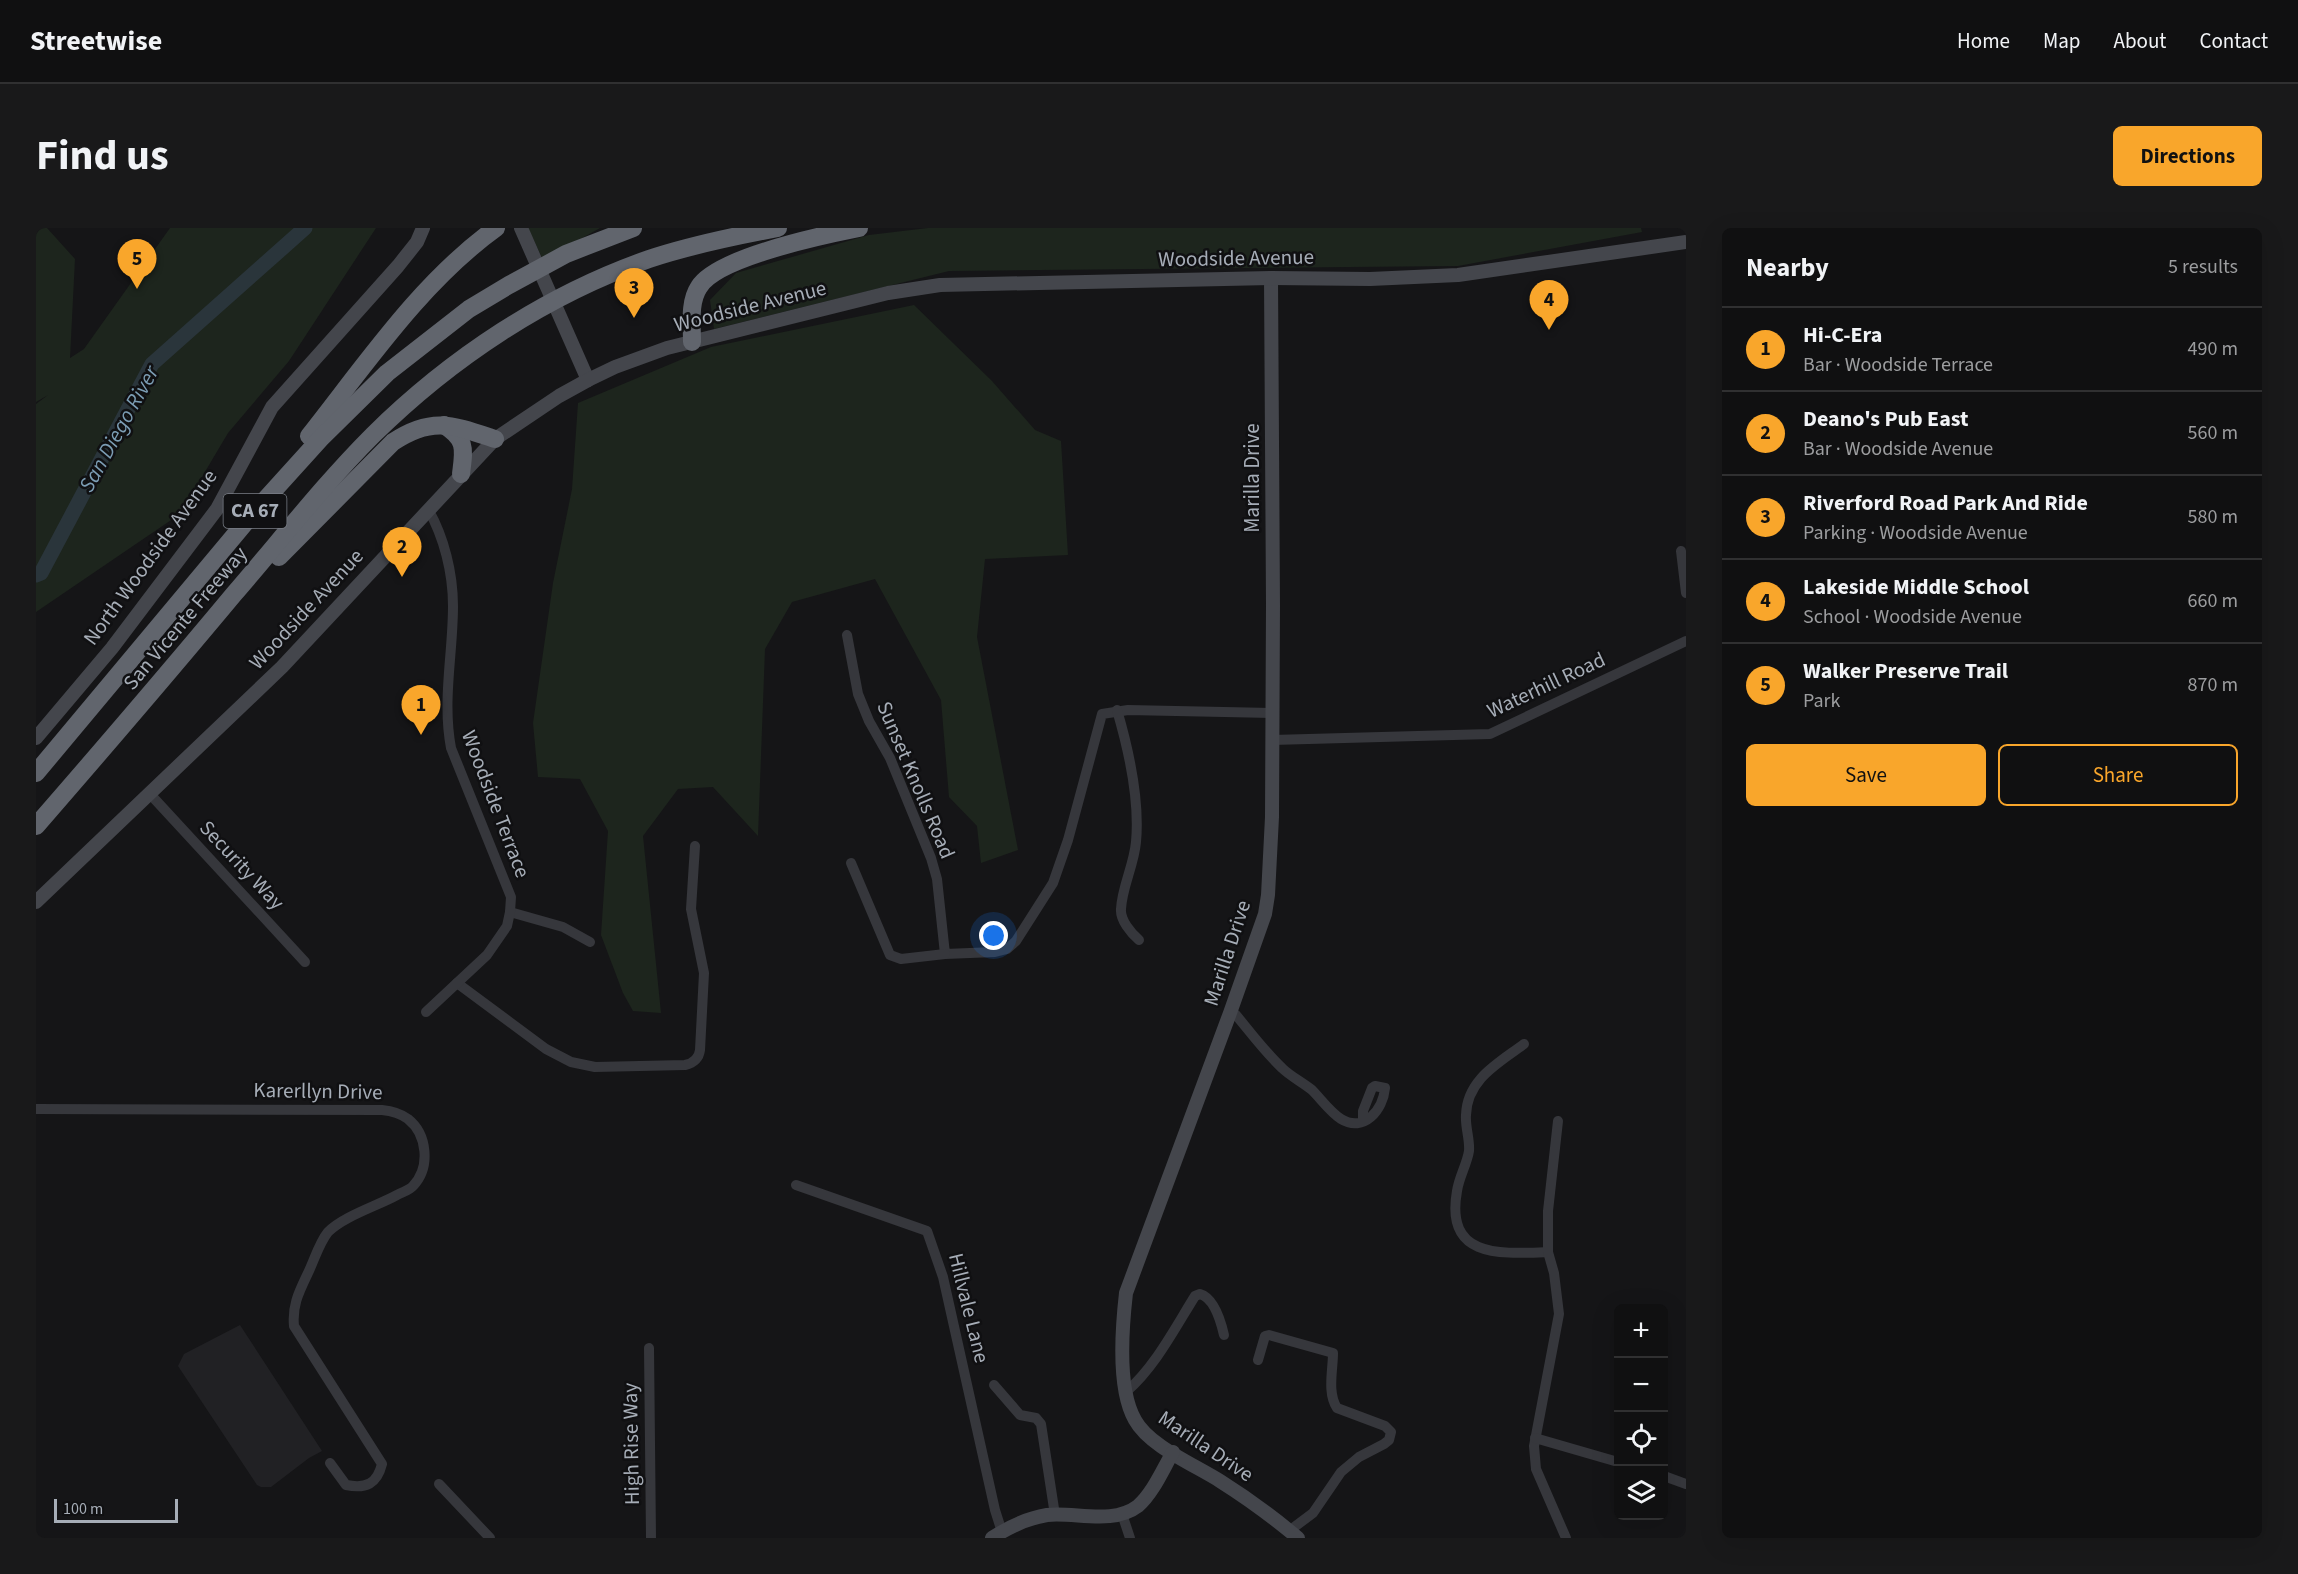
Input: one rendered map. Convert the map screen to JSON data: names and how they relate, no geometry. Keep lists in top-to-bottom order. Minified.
{"streets":{"highway":["CA 67","San Vicente Freeway"],"street":["Woodside Avenue","Marilla Drive","North Woodside Avenue","Waterhill Road","Sunset Knolls Road","Woodside Terrace","Security Way","Karerllyn Drive","Hillvale Lane","High Rise Way"]},"crossings":[["Woodside Avenue","Marilla Drive"],["Woodside Avenue","Woodside Terrace"],["Woodside Avenue","Security Way"],["Marilla Drive","Waterhill Road"]],"water":["San Diego River"],"scale_bar":"100 m","page":{"header":"Streetwise","nav":["Home","Map","About","Contact"],"title":"Find us","buttons":["Directions",["Save","Share"]],"heading":["Nearby","5 results"],"pins":["5","3","4","2","1"],"list":[{"mark":"1","name":"Hi-C-Era","note":"Bar · Woodside Terrace","value":"490 m"},{"mark":"2","name":"Deano's Pub East","note":"Bar · Woodside Avenue","value":"560 m"},{"mark":"3","name":"Riverford Road Park And Ride","note":"Parking · Woodside Avenue","value":"580 m"},{"mark":"4","name":"Lakeside Middle School","note":"School · Woodside Avenue","value":"660 m"},{"mark":"5","name":"Walker Preserve Trail","note":"Park","value":"870 m"}],"map_buttons":["+","−"],"scale":"100 m"}}
